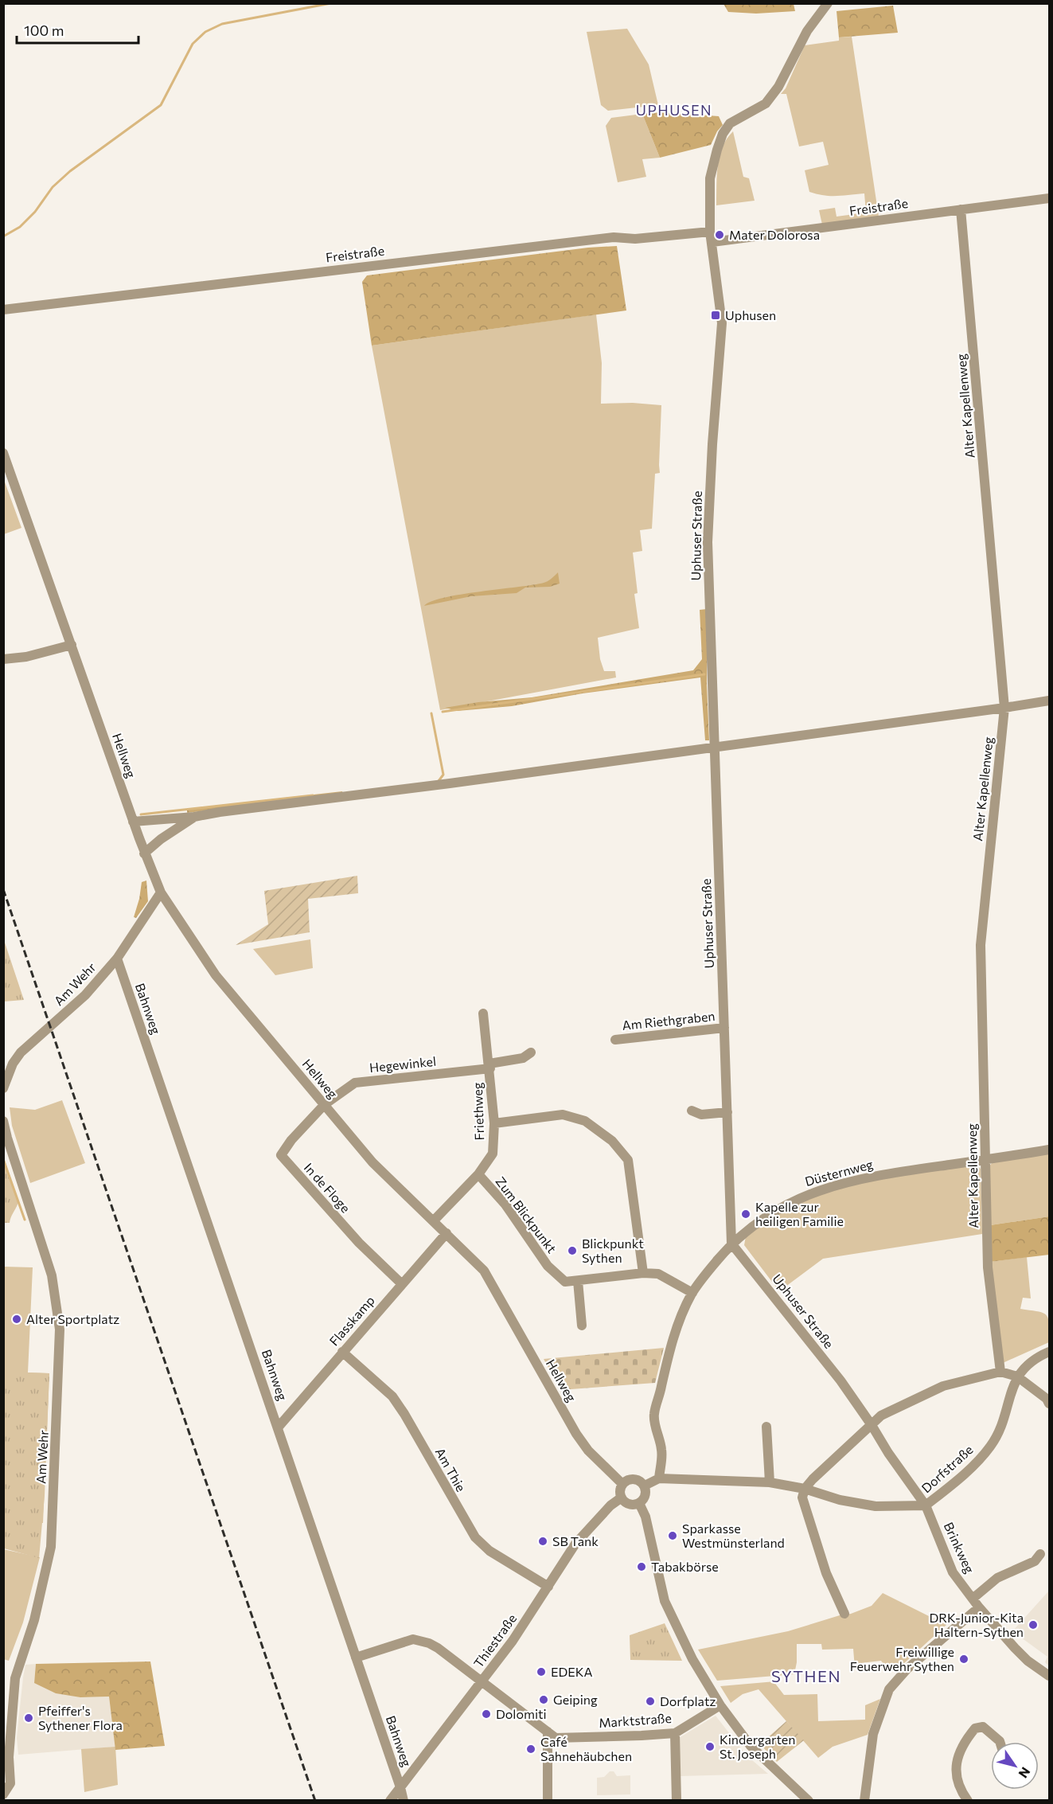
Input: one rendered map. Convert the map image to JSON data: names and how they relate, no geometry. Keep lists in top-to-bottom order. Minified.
{"streets":{"street":["Freistraße","Alter Kapellenweg","Uphuser Straße","Hellweg","Am Wehr","Bahnweg","Am Riethgraben","Hegewinkel","Friethweg","Düsternweg","In de Floge","Zum Blickpunkt","Flasskamp","Dorfstraße","Am Thie","Brinkweg","Thiestraße","Marktstraße"]},"crossings":[["Freistraße","Alter Kapellenweg"],["Freistraße","Uphuser Straße"],["Alter Kapellenweg","Düsternweg"],["Uphuser Straße","Am Riethgraben"],["Uphuser Straße","Düsternweg"],["Uphuser Straße","Dorfstraße"],["Uphuser Straße","Brinkweg"],["Hellweg","Am Wehr"],["Hellweg","Hegewinkel"],["Hellweg","Friethweg"],["Hellweg","In de Floge"],["Hellweg","Flasskamp"],["Hellweg","Dorfstraße"],["Hellweg","Thiestraße"],["Am Wehr","Bahnweg"],["Bahnweg","Flasskamp"],["Bahnweg","Thiestraße"],["Bahnweg","Marktstraße"],["Hegewinkel","Friethweg"],["Hegewinkel","In de Floge"],["Friethweg","Zum Blickpunkt"],["Düsternweg","Zum Blickpunkt"],["Düsternweg","Dorfstraße"],["In de Floge","Flasskamp"],["Flasskamp","Am Thie"],["Dorfstraße","Brinkweg"],["Dorfstraße","Thiestraße"],["Am Thie","Thiestraße"],["Thiestraße","Marktstraße"]],"districts":["UPHUSEN","SYTHEN"],"places":{"other":["Mater Dolorosa","Kapelle zur heiligen Familie","Blickpunkt Sythen","Alter Sportplatz","Sparkasse Westmünsterland","SB Tank","Tabakbörse","DRK-Junior-Kita Haltern-Sythen","Freiwillige Feuerwehr Sythen","EDEKA","Geiping","Dorfplatz","Dolomiti","Pfeiffer's Sythener Flora","Kindergarten St. Joseph","Café Sahnehäubchen"],"transit":["Uphusen"]},"scale_bar":"100 m","north":"bottom right"}
